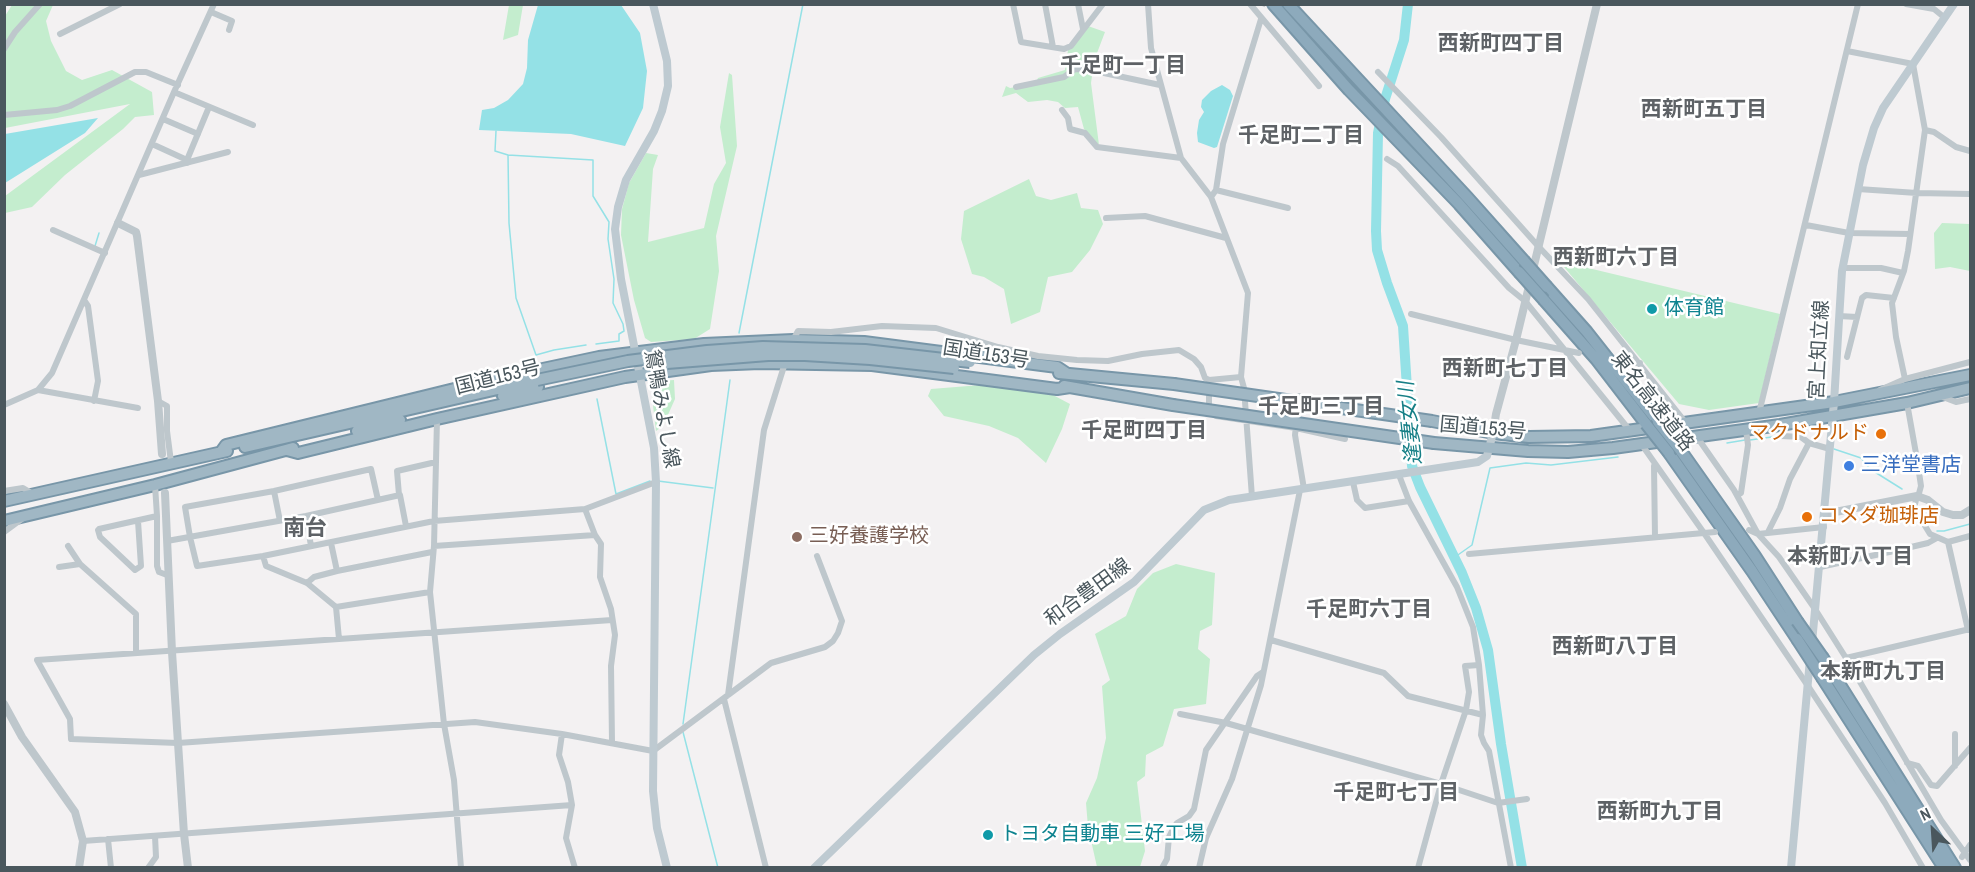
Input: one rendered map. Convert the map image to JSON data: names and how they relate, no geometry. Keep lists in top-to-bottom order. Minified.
{"streets":{"highway":["国道153号","東名高速道路"],"main road":["宮上知立線","鴛鴨みよし線","和合豊田線"]},"crossings":[["宮上知立線","国道153号"],["国道153号","和合豊田線"]],"districts":["西新町四丁目","千足町一丁目","西新町五丁目","千足町二丁目","西新町六丁目","西新町七丁目","千足町三丁目","千足町四丁目","南台","本新町八丁目","千足町六丁目","西新町八丁目","本新町九丁目","千足町七丁目","西新町九丁目"],"water":["逢妻女川"],"places":["体育館","マクドナルド","三洋堂書店","コメダ珈琲店","三好養護学校","トヨタ自動車 三好工場"],"north":"top left"}
